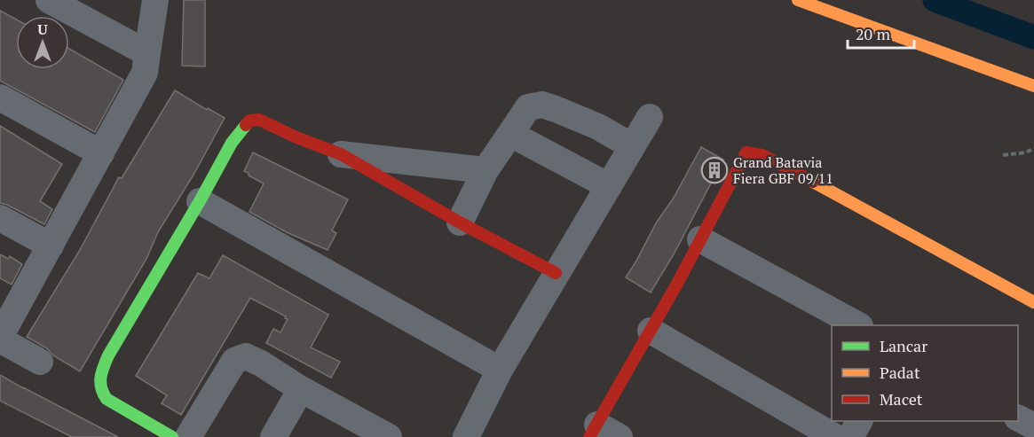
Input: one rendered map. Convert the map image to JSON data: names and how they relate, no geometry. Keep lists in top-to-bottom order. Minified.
{"places":{"building":["Grand Batavia Fiera GBF 09/11"]},"legend":["Lancar","Padat","Macet"],"scale_bar":"20 m","north":"top"}
